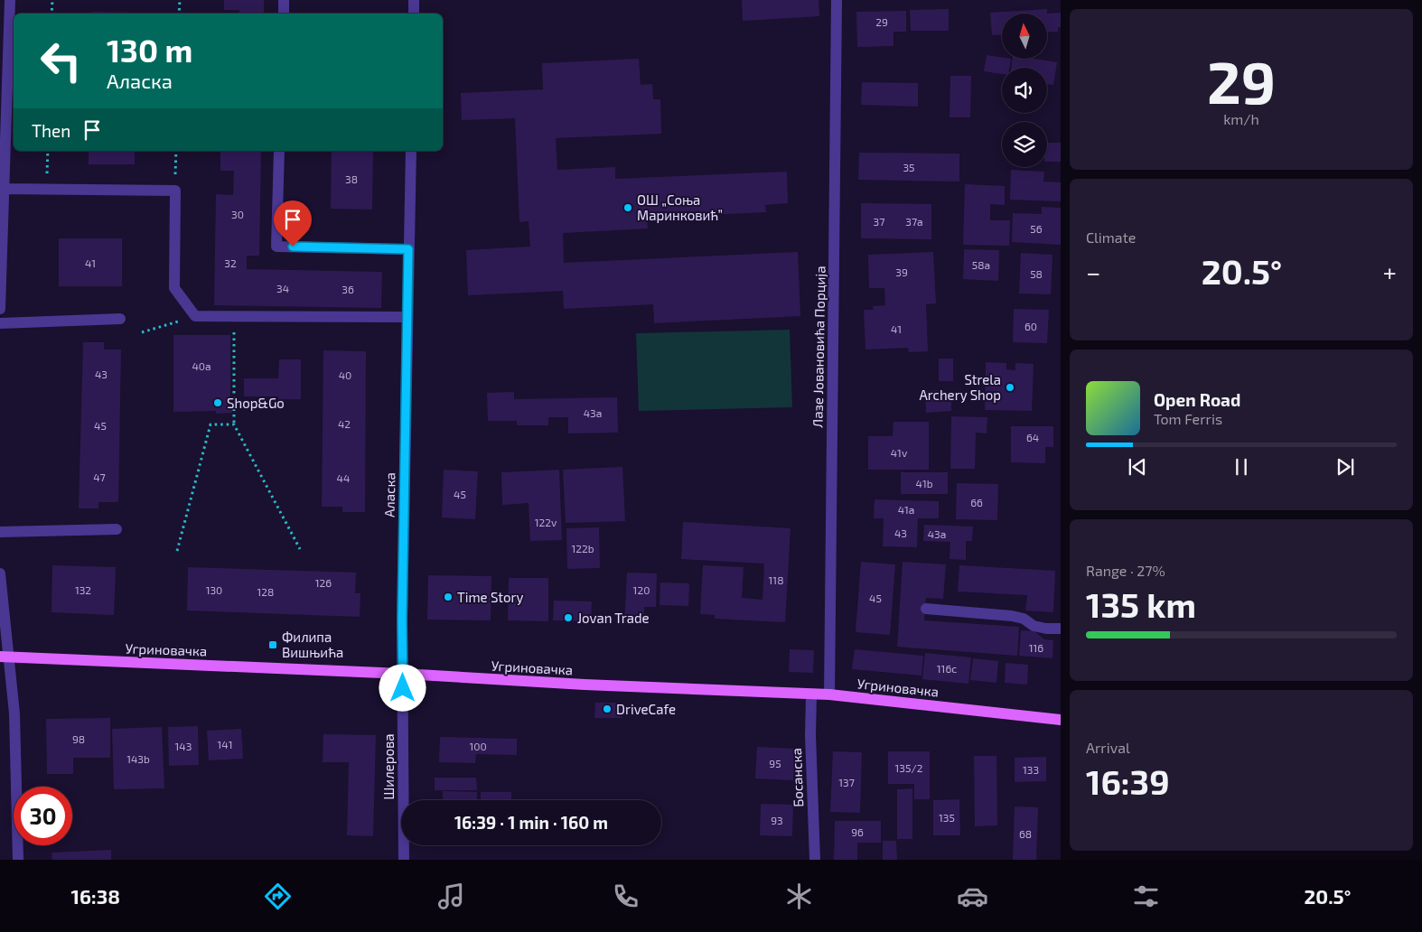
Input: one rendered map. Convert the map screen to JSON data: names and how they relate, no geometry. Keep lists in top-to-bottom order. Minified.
{"streets":{"main road":["Угриновачка"],"street":["Лазе Јовановића Порција","Аласка","Шилерова","Босанска"]},"crossings":[["Лазе Јовановића Порција","Угриновачка"],["Аласка","Угриновачка"],["Аласка","Шилерова"],["Угриновачка","Шилерова"],["Угриновачка","Босанска"]],"places":{"other":["ОШ „Соња Маринковић”","Strela Archery Shop","Shop&Go","Time Story","Jovan Trade","DriveCafe"],"transit":["Филипа Вишњића"]},"house_numbers":["29","35","38","30","37","37a","56","41","32","58a","39","58","34","36","60","41","40a","43","40","43a","42","45","64","41v","47","44","41b","45","66","41a","122v","43","43a","122b","118","126","132","130","120","128","45","116","116c","98","141","143","100","143b","95","135/2","133","137","135","93","96","68"],"north":"top","page":{"tile":[["29","km/h"],"Climate",["Range · 27%","135 km"],["Arrival","16:39"]],"turn":["130 m","Аласка"],"then":"Then","heat":["−","20.5°","+"],"song":["Open Road","Tom Ferris"],"limit":"30","trip":"16:39 · 1 min · 160 m","tabs":["16:38","20.5°"]}}
